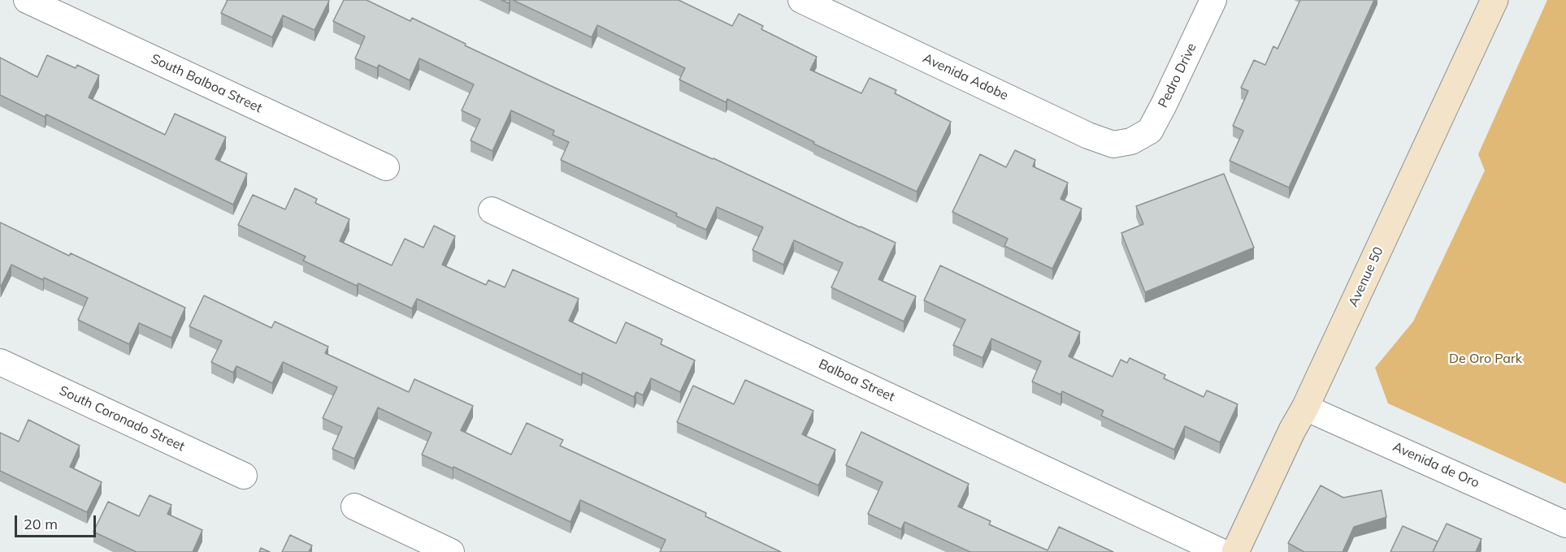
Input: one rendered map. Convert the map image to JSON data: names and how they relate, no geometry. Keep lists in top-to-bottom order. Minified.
{"streets":{"main road":["Avenue 50"],"street":["Pedro Drive","Avenida Adobe","South Balboa Street","Balboa Street","South Coronado Street","Avenida de Oro"]},"crossings":[["Pedro Drive","Avenida Adobe"],["Avenue 50","Avenida de Oro"]],"parks":["De Oro Park"],"scale_bar":"20 m"}
